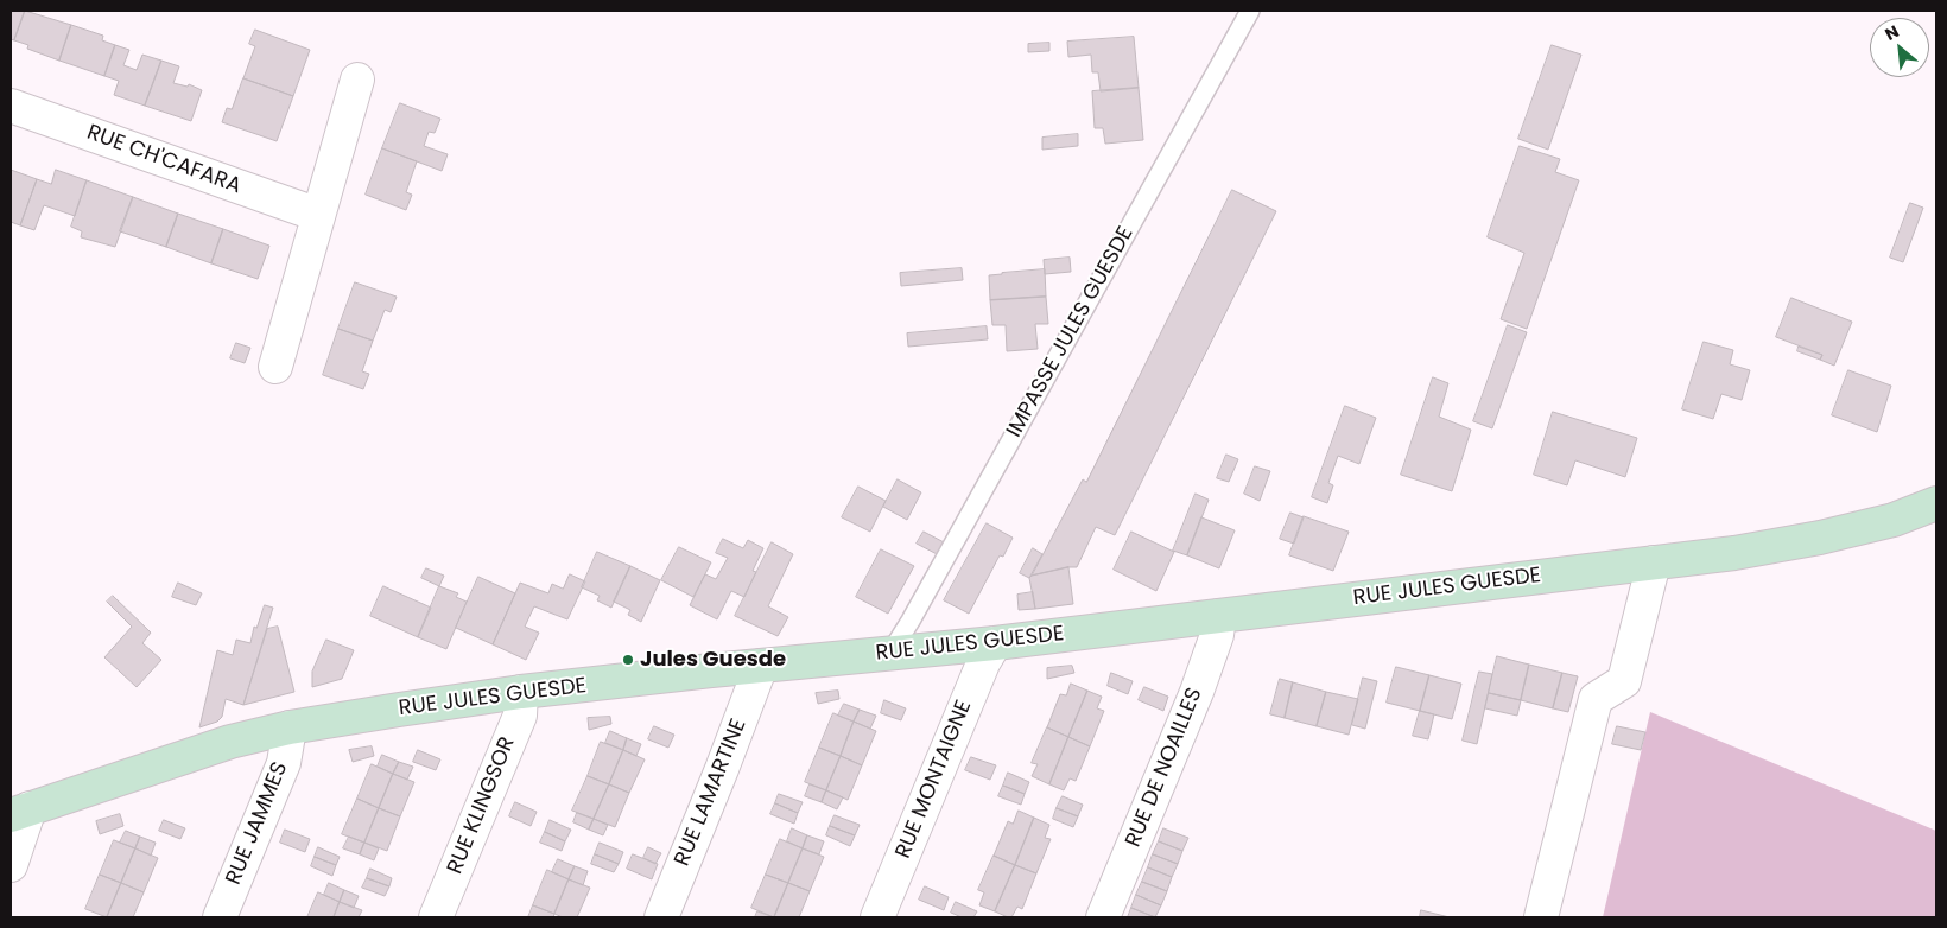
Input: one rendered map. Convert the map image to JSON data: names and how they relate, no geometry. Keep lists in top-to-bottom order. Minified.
{"streets":{"main road":["RUE JULES GUESDE"],"street":["RUE CH'CAFARA","RUE DE NOAILLES","RUE MONTAIGNE","RUE LAMARTINE","RUE KLINGSOR","RUE JAMMES"],"lane":["IMPASSE JULES GUESDE"]},"crossings":[["IMPASSE JULES GUESDE","RUE JULES GUESDE"],["RUE JULES GUESDE","RUE DE NOAILLES"],["RUE JULES GUESDE","RUE MONTAIGNE"],["RUE JULES GUESDE","RUE LAMARTINE"],["RUE JULES GUESDE","RUE KLINGSOR"],["RUE JULES GUESDE","RUE JAMMES"]],"places":["Jules Guesde"],"north":"top left"}
